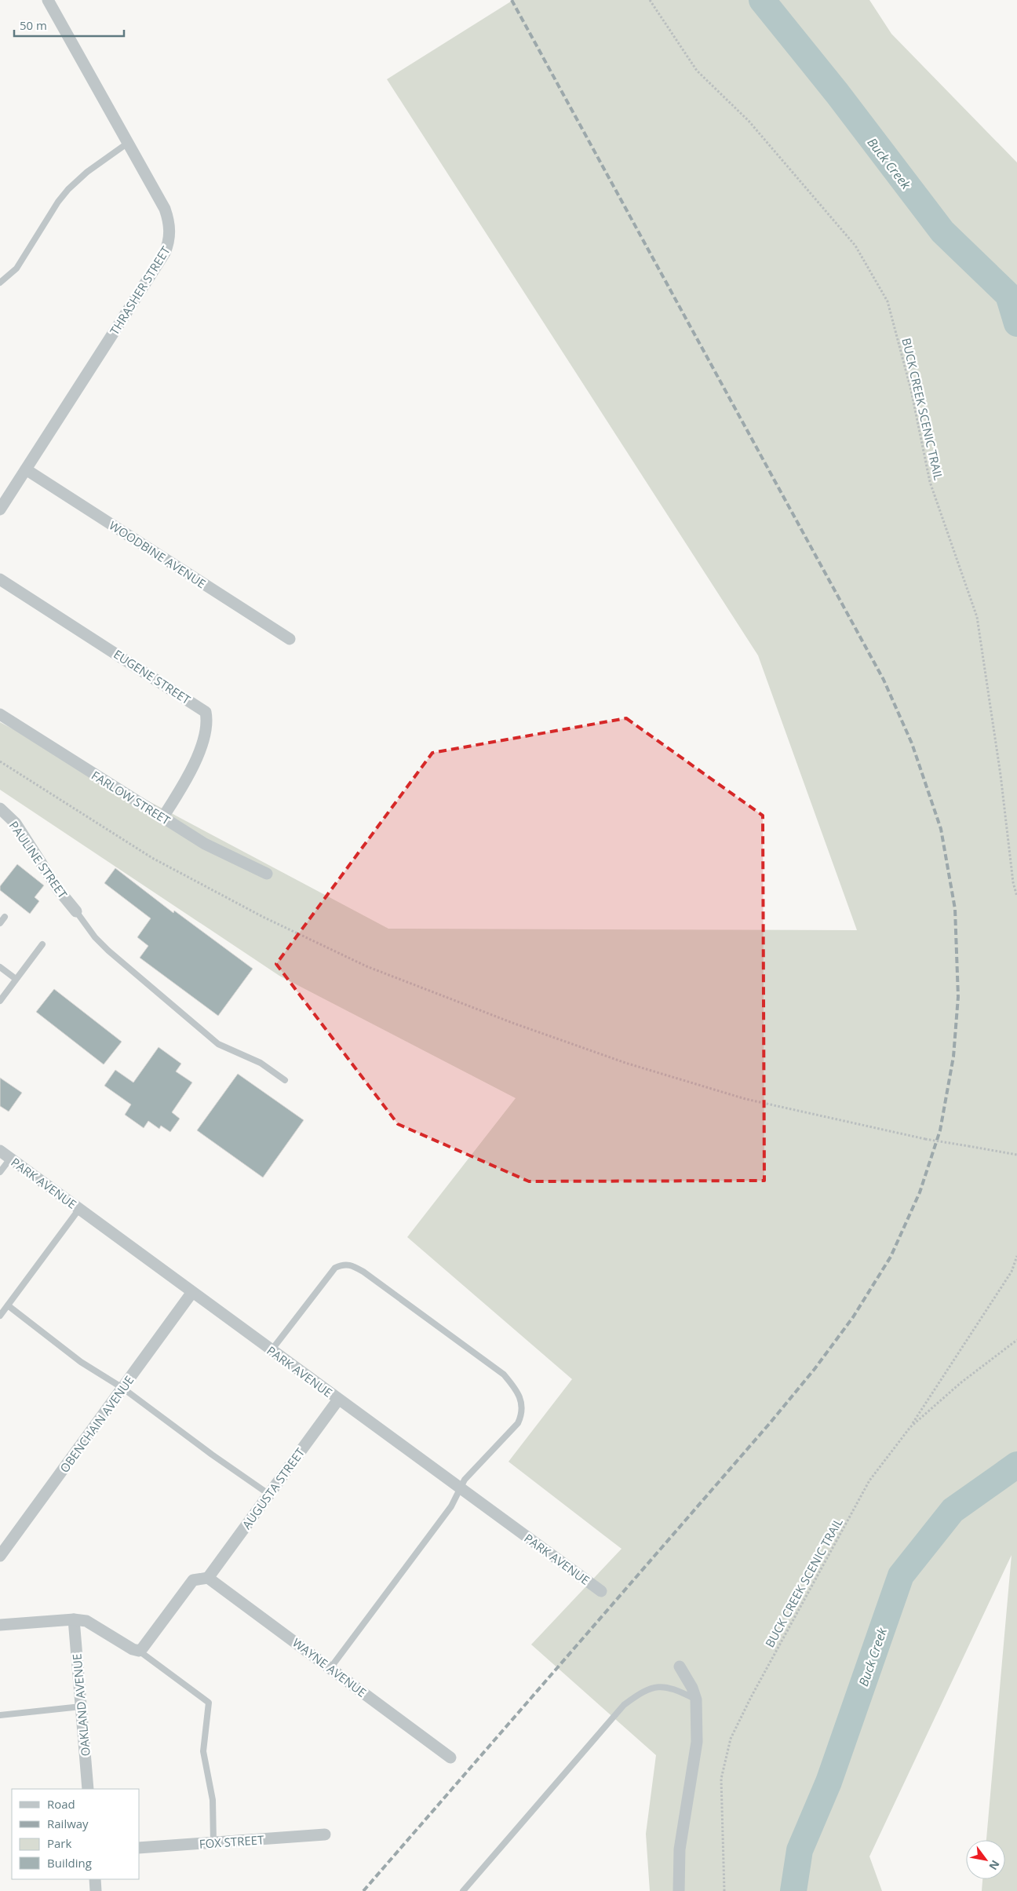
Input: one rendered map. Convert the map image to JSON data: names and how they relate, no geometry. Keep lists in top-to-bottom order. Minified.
{"streets":{"street":["THRASHER STREET","WOODBINE AVENUE","EUGENE STREET","FARLOW STREET","PAULINE STREET","PARK AVENUE","OBENCHAIN AVENUE","AUGUSTA STREET","WAYNE AVENUE","OAKLAND AVENUE","FOX STREET"],"path":["BUCK CREEK SCENIC TRAIL"]},"crossings":[["THRASHER STREET","WOODBINE AVENUE"],["EUGENE STREET","FARLOW STREET"],["PARK AVENUE","OBENCHAIN AVENUE"],["PARK AVENUE","AUGUSTA STREET"],["AUGUSTA STREET","WAYNE AVENUE"]],"water":["Buck Creek"],"legend":["Road","Railway","Park","Building"],"scale_bar":"50 m","north":"bottom right"}
